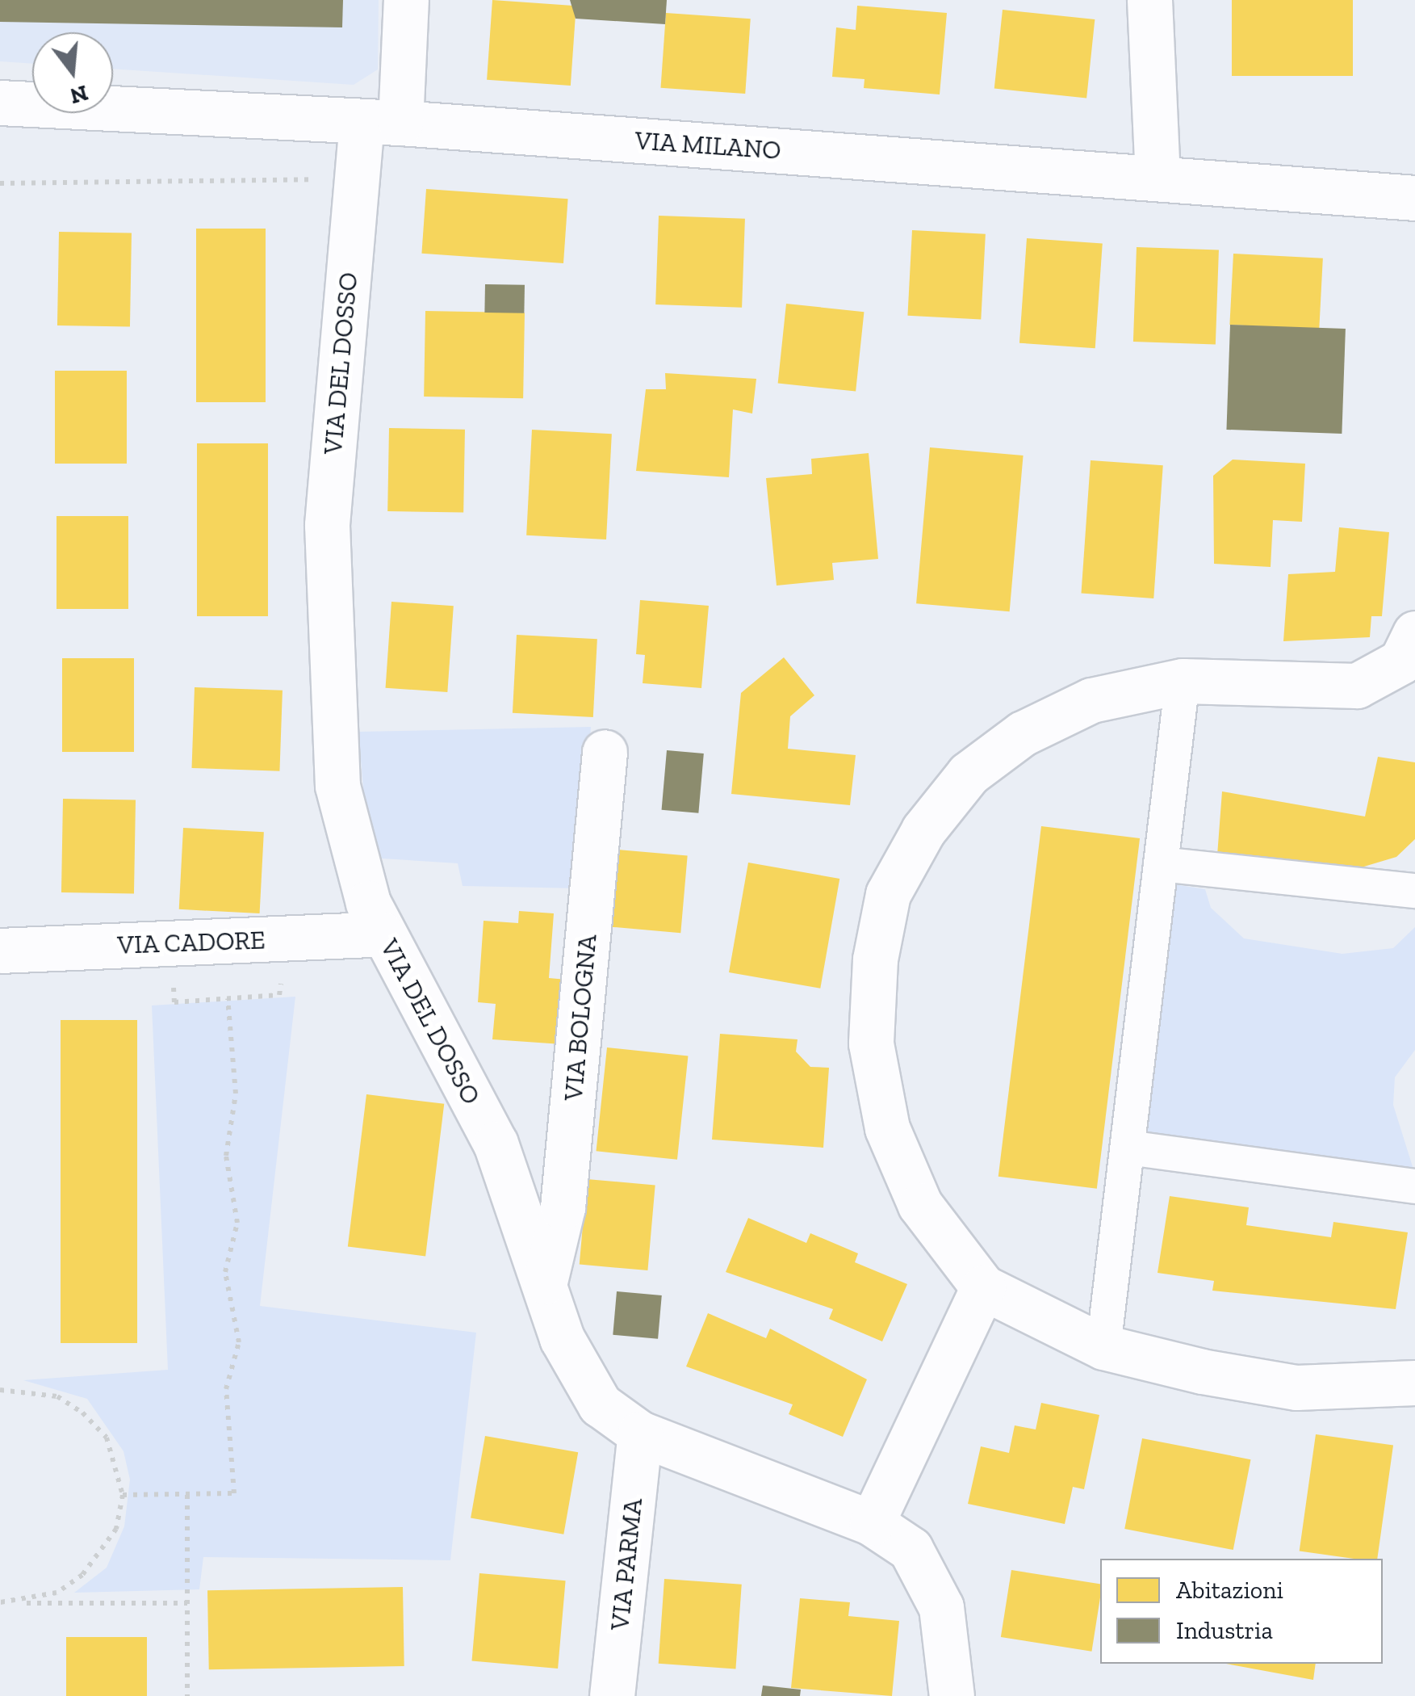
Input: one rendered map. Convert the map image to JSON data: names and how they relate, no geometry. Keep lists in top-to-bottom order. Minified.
{"streets":{"street":["VIA MILANO","VIA DEL DOSSO","VIA CADORE","VIA BOLOGNA","VIA PARMA"]},"crossings":[["VIA MILANO","VIA DEL DOSSO"],["VIA DEL DOSSO","VIA CADORE"],["VIA DEL DOSSO","VIA BOLOGNA"],["VIA DEL DOSSO","VIA PARMA"]],"legend":["Abitazioni","Industria"],"north":"bottom"}
